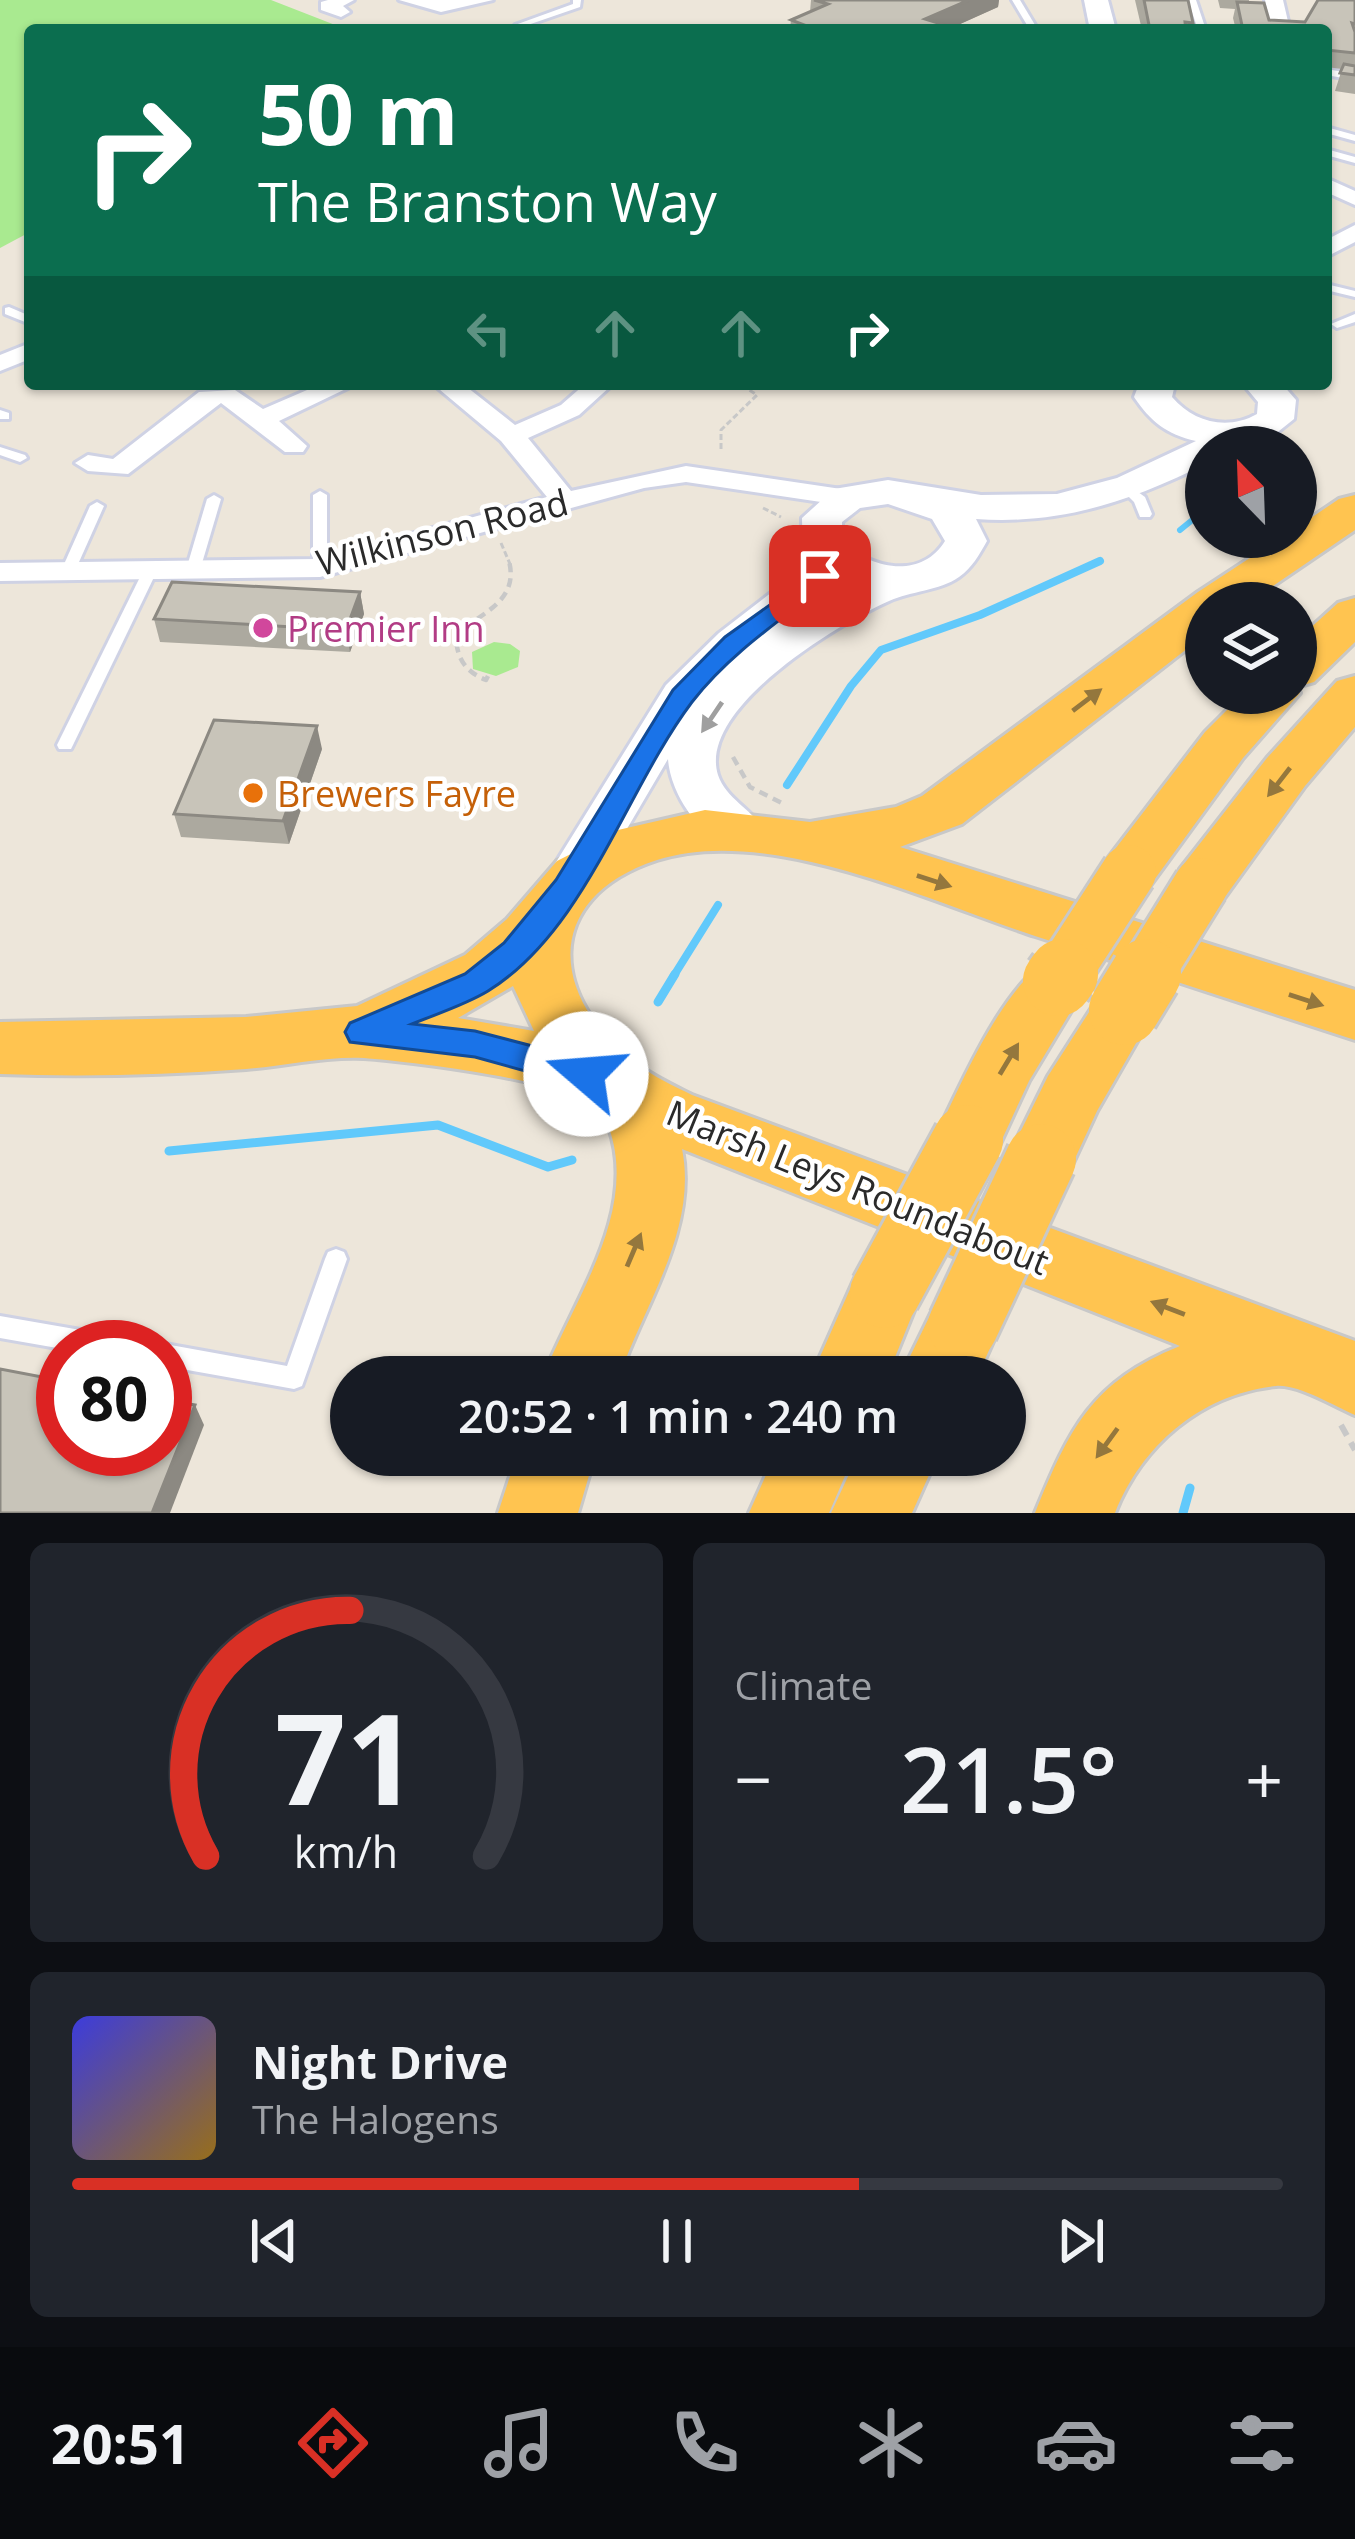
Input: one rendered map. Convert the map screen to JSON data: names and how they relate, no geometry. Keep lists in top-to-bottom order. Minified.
{"streets":{"highway":["Marsh Leys Roundabout"],"street":["Wilkinson Road"]},"places":["Premier Inn","Brewers Fayre"],"north":"top left","page":{"turn":["50 m","The Branston Way"],"limit":"80","trip":"20:52 · 1 min · 240 m","tile":"Climate","heat":["−","21.5°","+"],"song":["Night Drive","The Halogens"],"tabs":"20:51","gauge":["71","km/h"]}}
